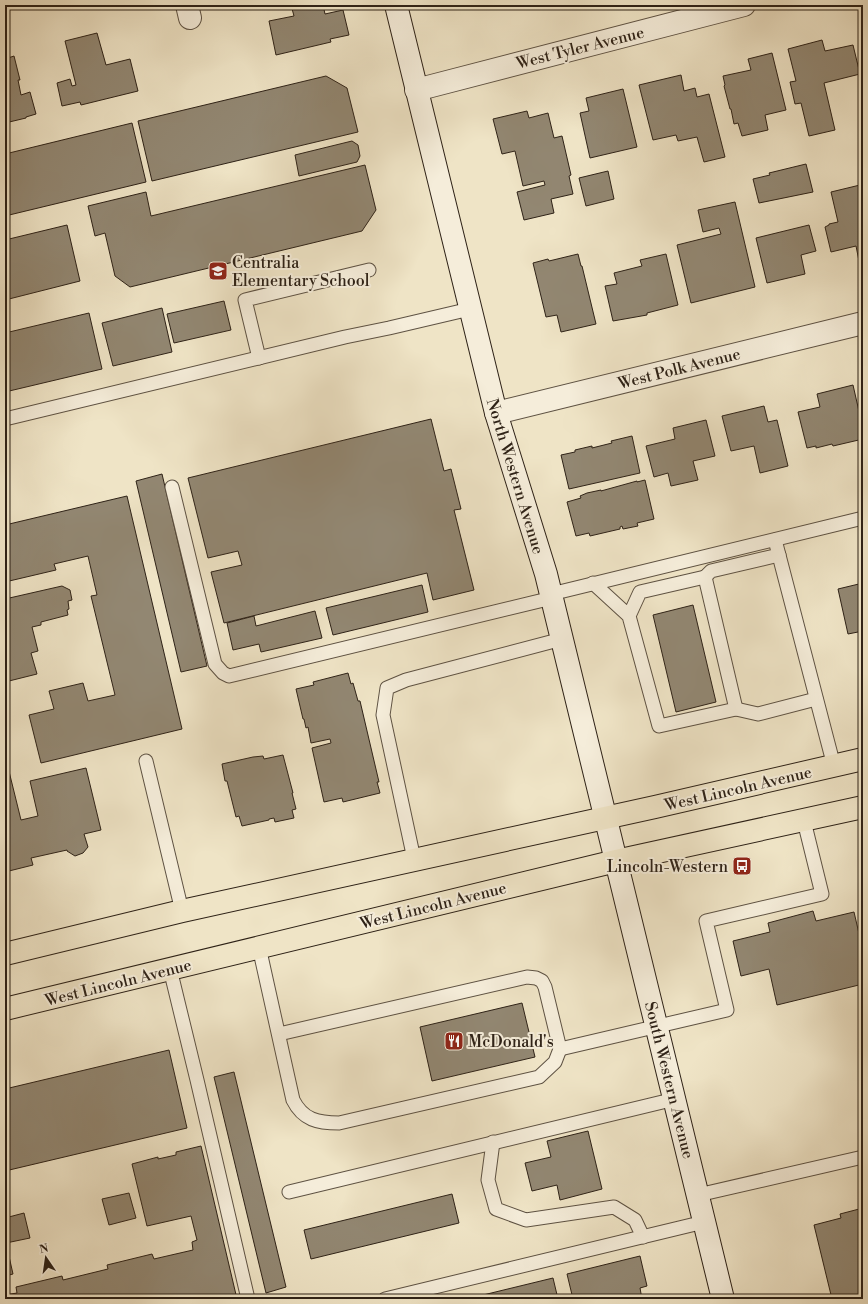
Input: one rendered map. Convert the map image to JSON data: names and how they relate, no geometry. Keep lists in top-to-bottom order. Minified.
{"streets":{"main road":["West Lincoln Avenue"],"street":["West Tyler Avenue","West Polk Avenue","North Western Avenue","South Western Avenue"]},"crossings":[["West Tyler Avenue","North Western Avenue"],["West Polk Avenue","North Western Avenue"],["North Western Avenue","West Lincoln Avenue"],["North Western Avenue","South Western Avenue"],["West Lincoln Avenue","South Western Avenue"]],"places":{"school or university":["Centralia Elementary School"],"bus stop":["Lincoln-Western"],"restaurant":["McDonald's"]},"north":"top"}
